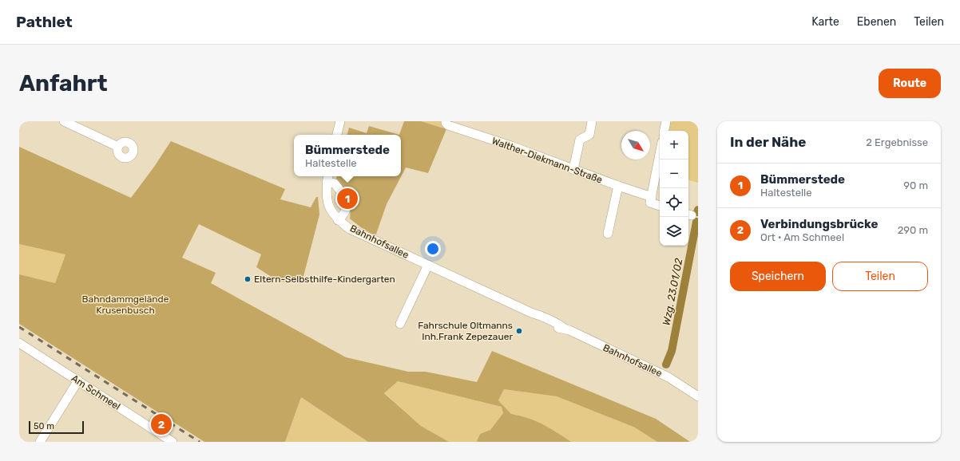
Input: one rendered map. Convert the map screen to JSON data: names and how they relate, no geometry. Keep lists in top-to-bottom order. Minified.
{"streets":{"street":["Walther-Diekmann-Straße","Bahnhofsallee","Am Schmeel"]},"water":["Wzg. 23.01/02"],"parks":["Bahndammgelände Krusenbusch"],"places":["Eltern-Selbsthilfe-Kindergarten","Fahrschule Oltmanns Inh.Frank Zepezauer"],"scale_bar":"50 m","north":"bottom right","page":{"header":"Pathlet","nav":["Karte","Ebenen","Teilen"],"buttons":["Route",["Speichern","Teilen"]],"title":"Anfahrt","heading":["In der Nähe","2 Ergebnisse"],"map_buttons":["+","−"],"popup":["Bümmerstede","Haltestelle"],"list":[{"mark":"1","name":"Bümmerstede","note":"Haltestelle","value":"90 m"},{"mark":"2","name":"Verbindungsbrücke","note":"Ort · Am Schmeel","value":"290 m"}],"pins":["1","2"],"scale":"50 m"}}
